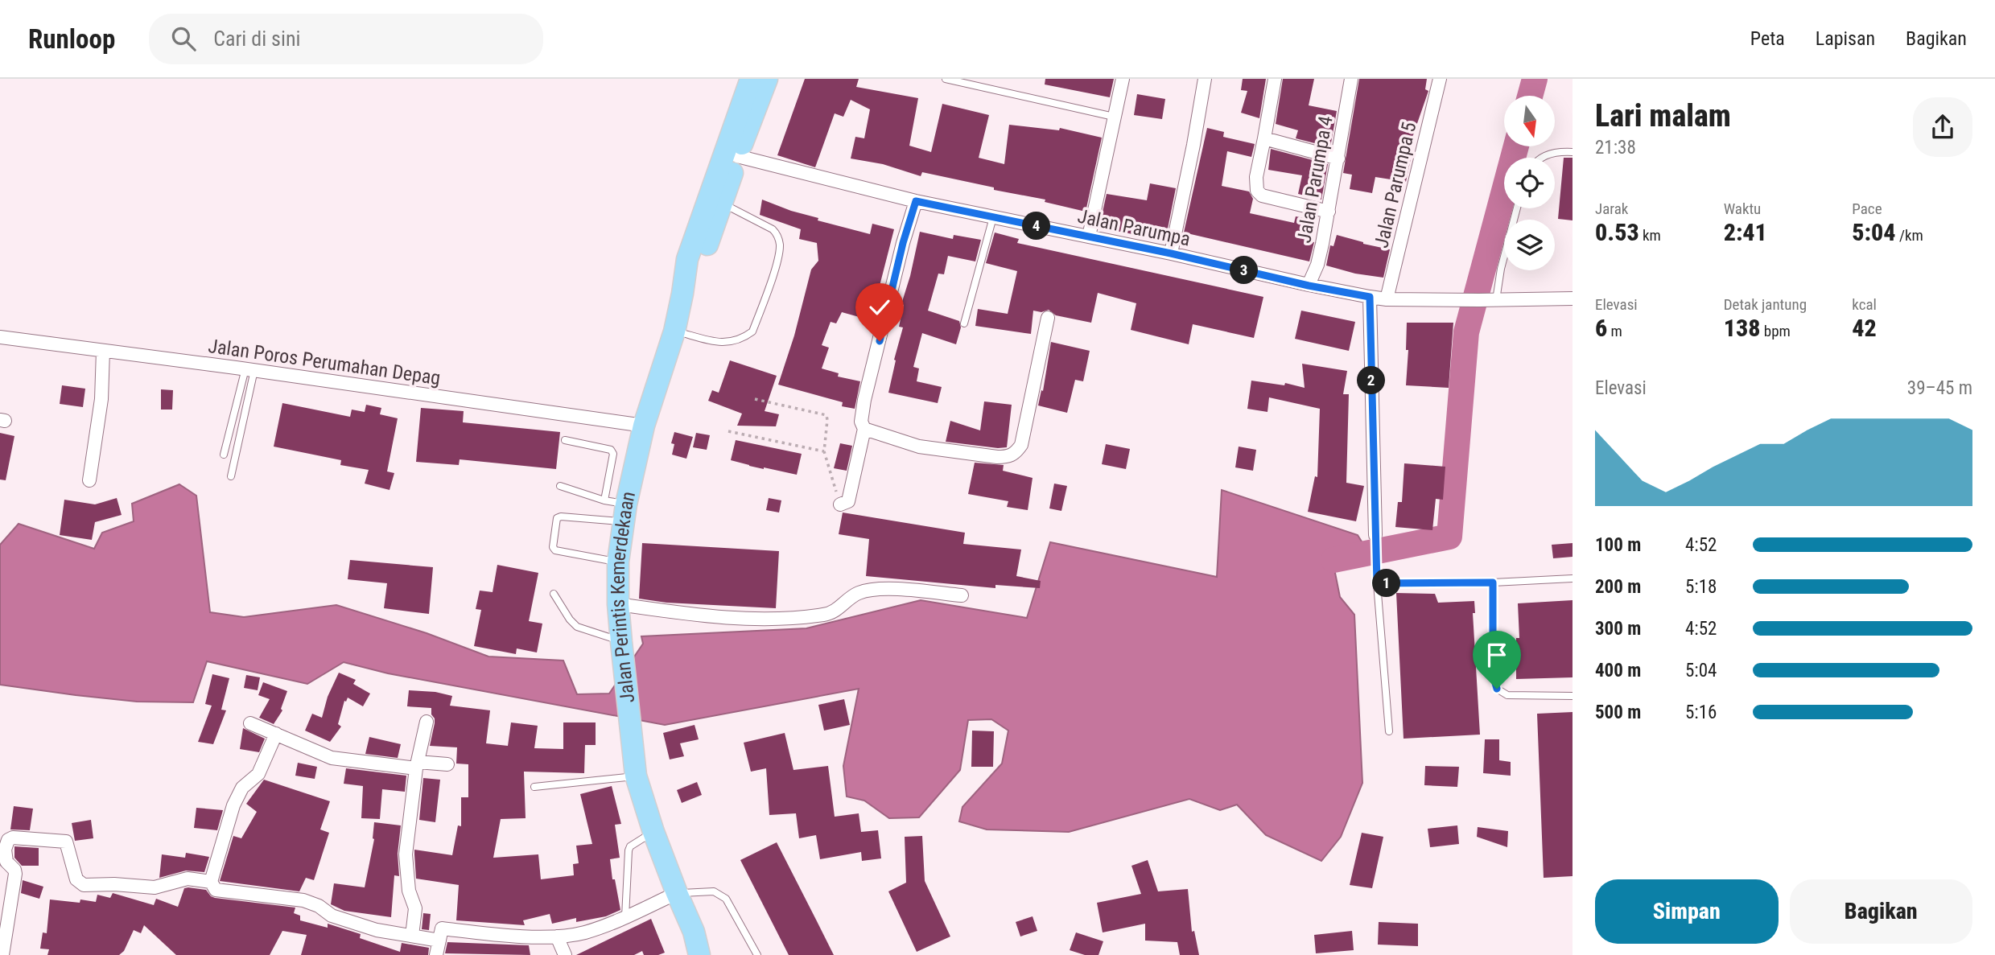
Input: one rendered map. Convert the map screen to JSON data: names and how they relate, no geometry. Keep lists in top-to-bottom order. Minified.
{"streets":{"highway":["Jalan Perintis Kemerdekaan"],"street":["Jalan Parumpa 4","Jalan Parumpa 5","Jalan Parumpa","Jalan Poros Perumahan Depag"]},"crossings":[["Jalan Parumpa 4","Jalan Parumpa"],["Jalan Parumpa 5","Jalan Parumpa"],["Jalan Parumpa","Jalan Perintis Kemerdekaan"],["Jalan Poros Perumahan Depag","Jalan Perintis Kemerdekaan"]],"north":"bottom","page":{"header":"Runloop","search":"Cari di sini","nav":["Peta","Lapisan","Bagikan"],"heading":["Lari malam","21:38"],"stats":[["Jarak","0.53 km"],["Waktu","2:41"],["Pace","5:04 /km"],["Elevasi","6 m"],["Detak jantung","138 bpm"],["kcal","42"]],"pins":["4","3","2","1"],"chart":["Elevasi","39–45 m"],"list":[{"name":"100 m","note":"4:52"},{"name":"200 m","note":"5:18"},{"name":"300 m","note":"4:52"},{"name":"400 m","note":"5:04"},{"name":"500 m","note":"5:16"}],"buttons":["Simpan","Bagikan"]}}
